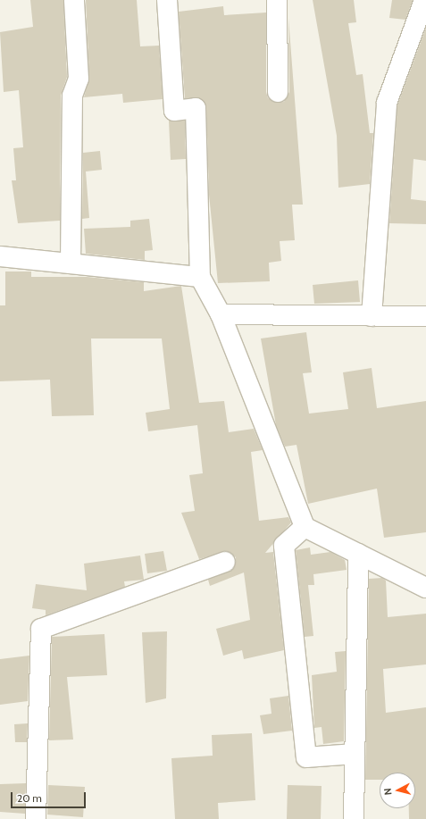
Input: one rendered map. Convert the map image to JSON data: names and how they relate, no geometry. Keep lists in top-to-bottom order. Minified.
{"scale_bar":"20 m","north":"left"}
